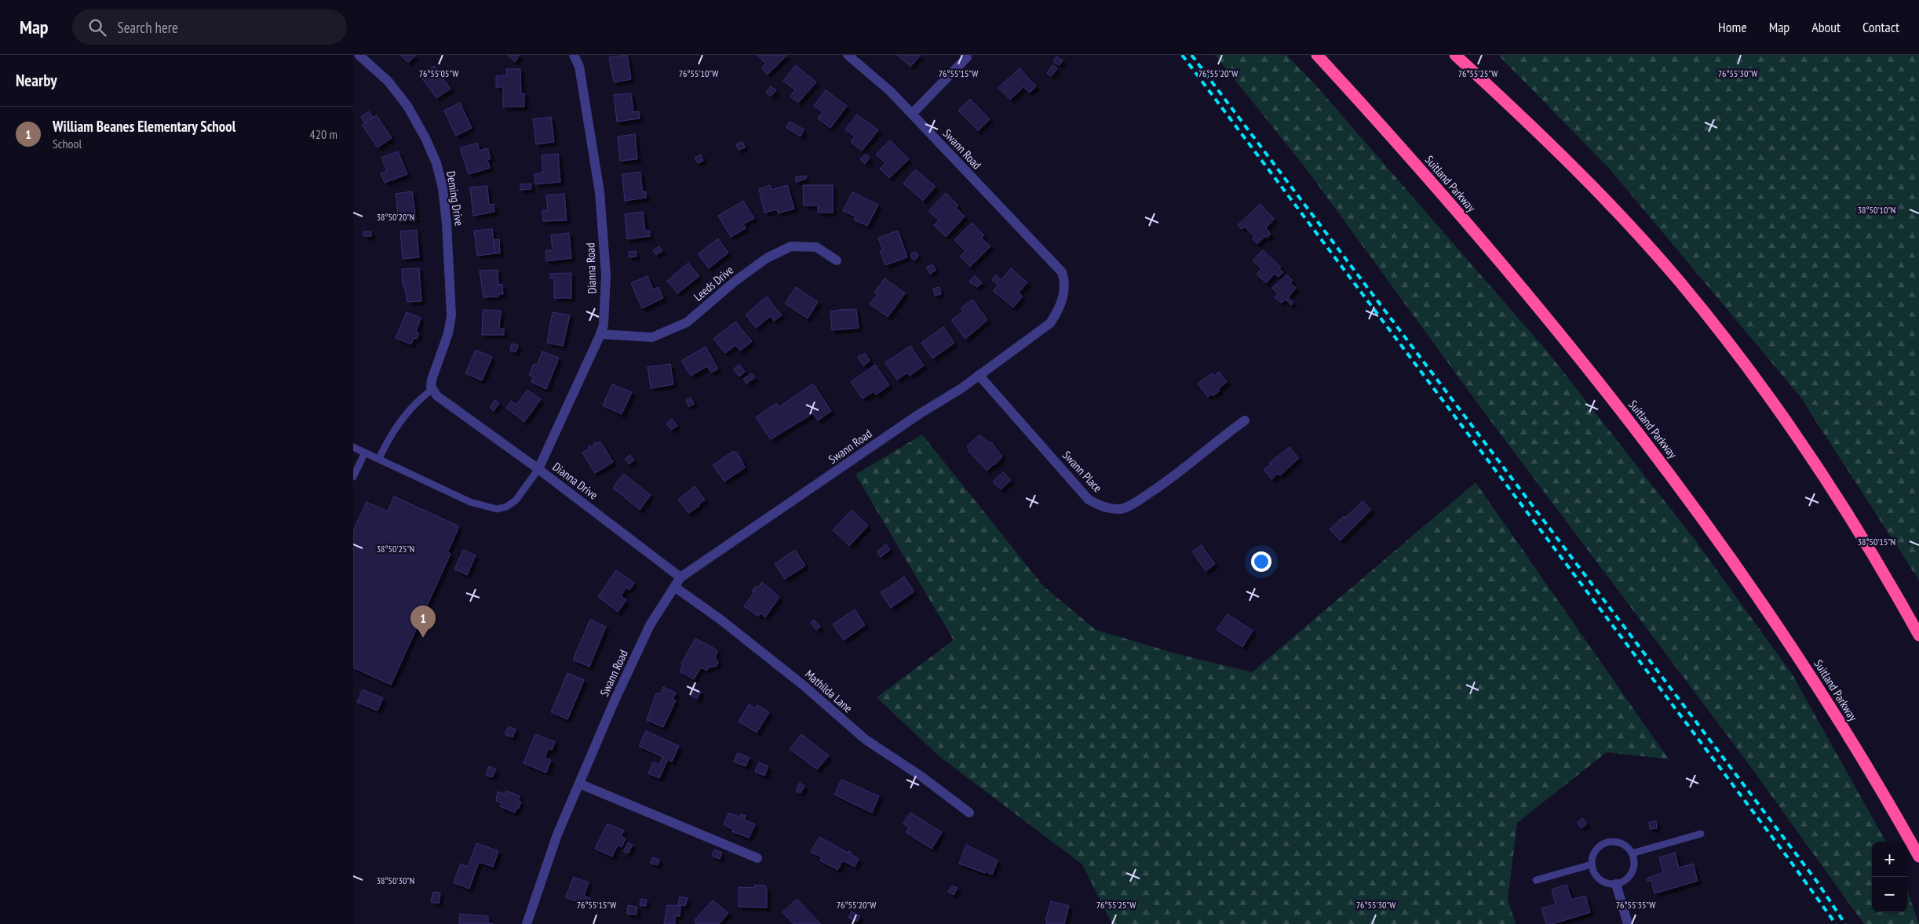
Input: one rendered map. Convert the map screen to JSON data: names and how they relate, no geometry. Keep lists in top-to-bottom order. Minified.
{"streets":{"highway":["Suitland Parkway"],"street":["Swann Road","Deming Drive","Dianna Road","Leeds Drive","Swann Place","Dianna Drive","Mathilda Lane"]},"crossings":[["Swann Road","Swann Place"],["Swann Road","Dianna Drive"],["Swann Road","Mathilda Lane"],["Deming Drive","Dianna Drive"],["Dianna Road","Leeds Drive"],["Dianna Road","Dianna Drive"]],"page":{"header":"Map","search":"Search here","nav":["Home","Map","About","Contact"],"heading":"Nearby","list":[{"mark":"1","name":"William Beanes Elementary School","note":"School","value":"420 m"}],"pins":"1","map_buttons":["+","−"]},"coordinates":["76°55'05\"W","76°55'10\"W","76°55'15\"W","76°55'20\"W","76°55'25\"W","76°55'30\"W","38°50'10\"N","38°50'20\"N","38°50'15\"N","38°50'25\"N","38°50'30\"N","76°55'35\"W"]}
